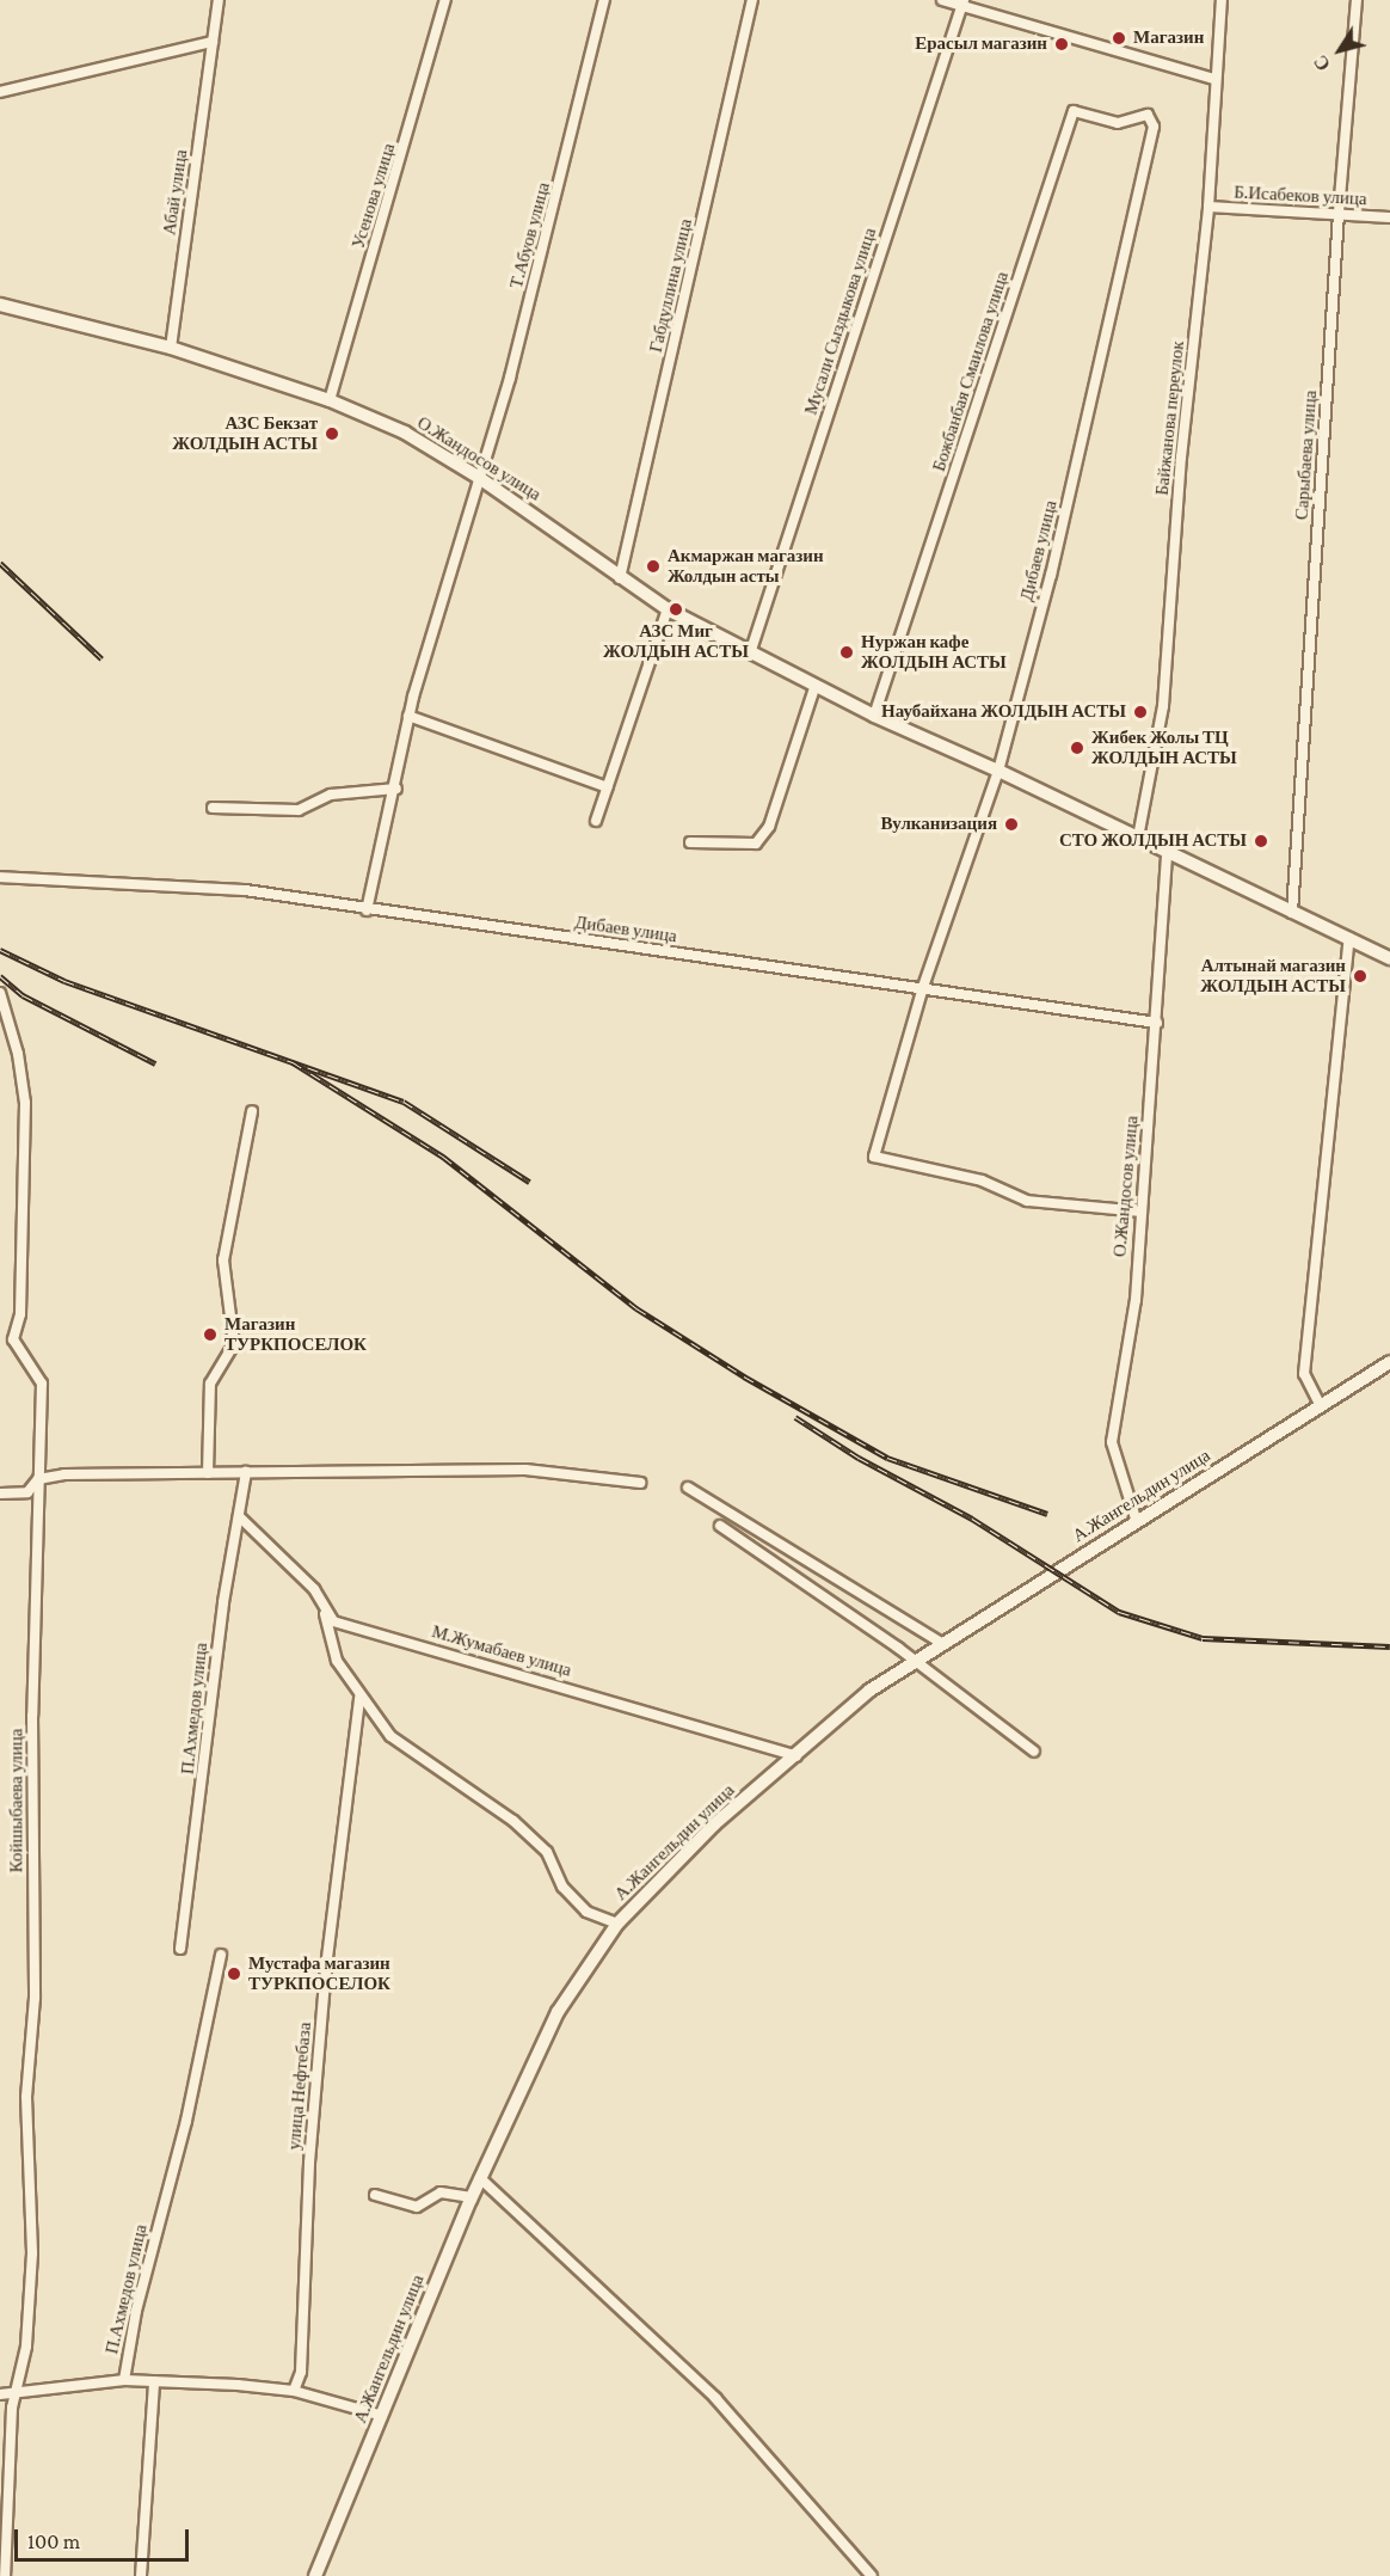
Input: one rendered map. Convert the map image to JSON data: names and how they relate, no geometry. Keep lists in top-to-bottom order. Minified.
{"streets":{"street":["Абай улица","Усенова улица","Б.Исабеков улица","Т.Абуов улица","Габдуллина улица","Мусали Сыздыкова улица","Божбанбая Смаилова улица","Байжанова переулок","Сарыбаева улица","О.Жандосов улица","Дибаев улица","А.Жангельдин улица","М.Жумабаев улица","П.Ахмедов улица","Койшыбаева улица","улица Нефтебаза"]},"crossings":[["Абай улица","О.Жандосов улица"],["Усенова улица","О.Жандосов улица"],["Б.Исабеков улица","Байжанова переулок"],["Б.Исабеков улица","Сарыбаева улица"],["Т.Абуов улица","О.Жандосов улица"],["Габдуллина улица","О.Жандосов улица"],["Мусали Сыздыкова улица","О.Жандосов улица"],["Божбанбая Смаилова улица","О.Жандосов улица"],["Божбанбая Смаилова улица","Дибаев улица"],["Байжанова переулок","О.Жандосов улица"],["Сарыбаева улица","О.Жандосов улица"],["О.Жандосов улица","Дибаев улица"],["О.Жандосов улица","А.Жангельдин улица"],["А.Жангельдин улица","М.Жумабаев улица"]],"places":["Магазин","Ерасыл магазин","АЗС Бекзат ЖОЛДЫН АСТЫ","Акмаржан магазин Жолдын асты","АЗС Миг ЖОЛДЫН АСТЫ","Нуржан кафе ЖОЛДЫН АСТЫ","Наубайхана ЖОЛДЫН АСТЫ","Жибек Жолы ТЦ ЖОЛДЫН АСТЫ","Вулканизация","СТО ЖОЛДЫН АСТЫ","Алтынай магазин ЖОЛДЫН АСТЫ","Магазин ТУРКПОСЕЛОК","Мустафа магазин ТУРКПОСЕЛОК"],"scale_bar":"100 m","north":"bottom left"}
